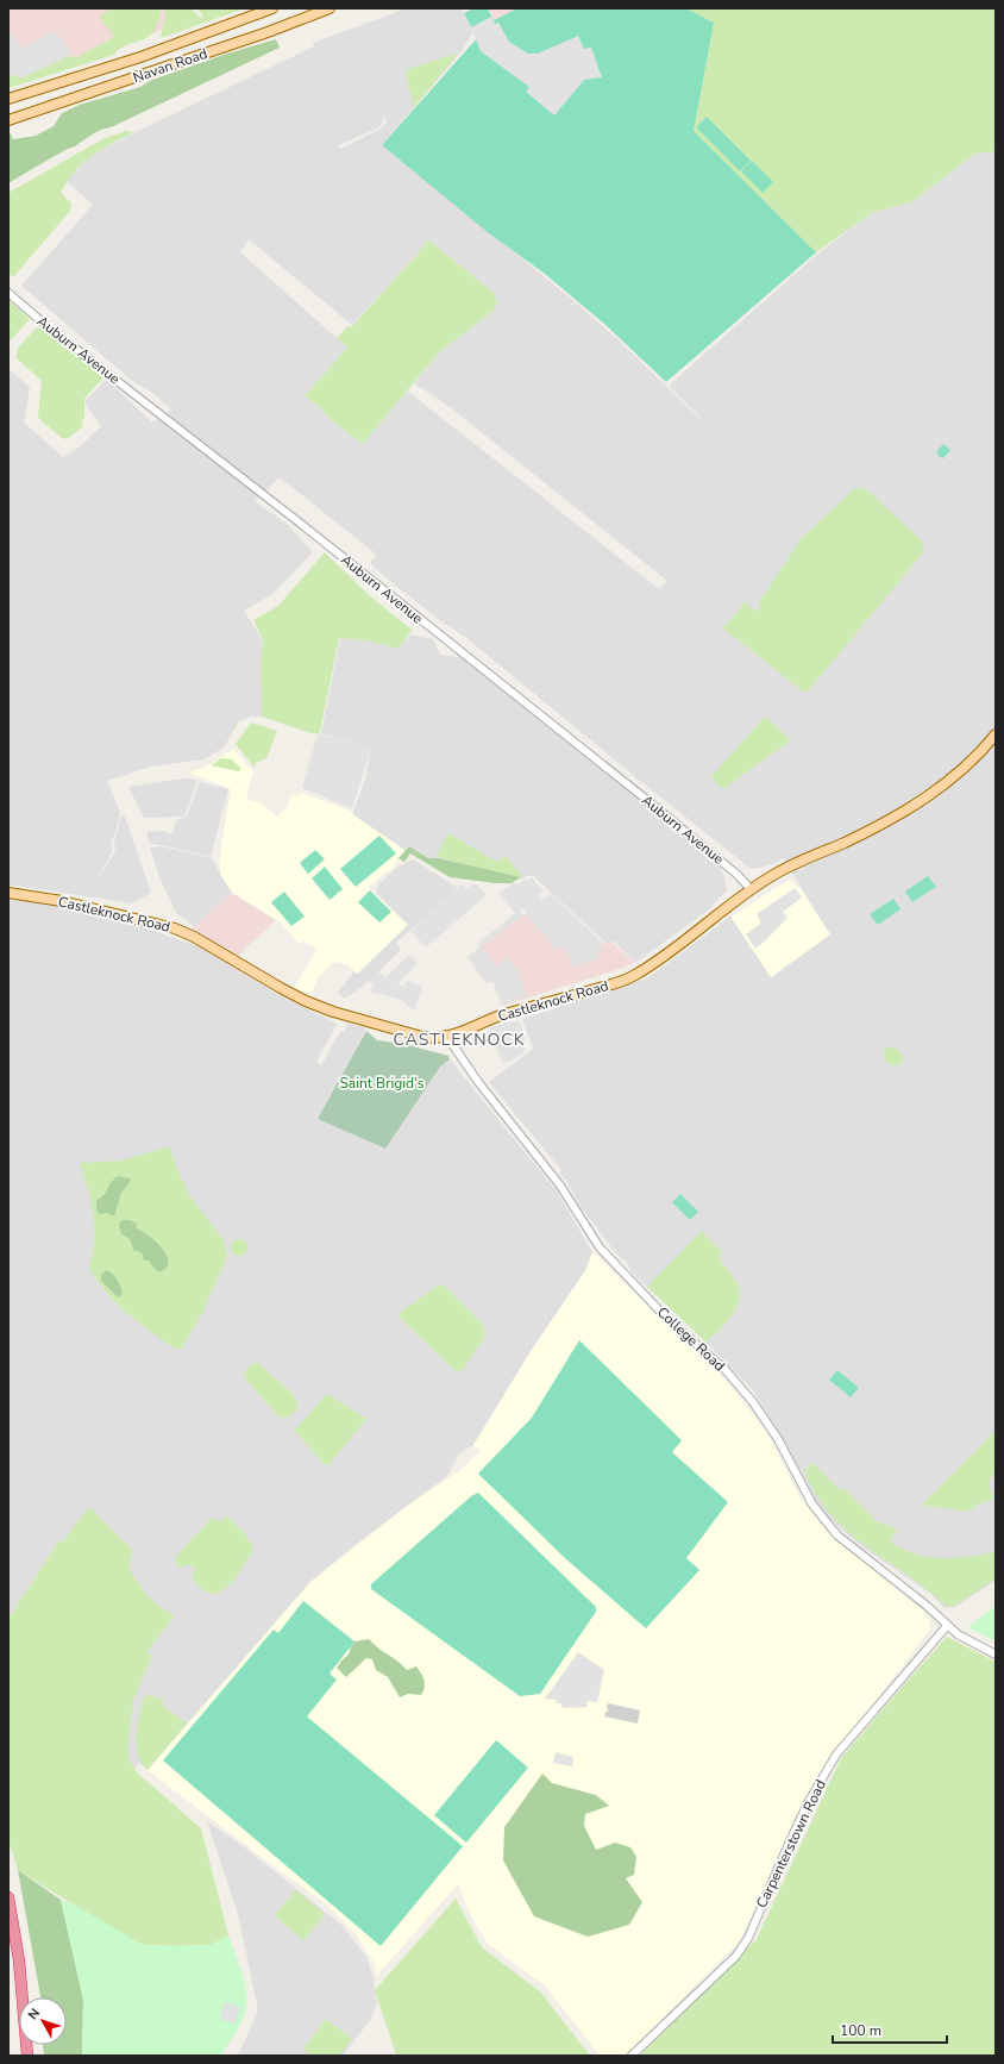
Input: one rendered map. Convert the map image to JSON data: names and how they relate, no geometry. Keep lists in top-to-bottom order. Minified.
{"streets":{"main road":["Navan Road","Castleknock Road"],"street":["Auburn Avenue","College Road","Carpenterstown Road"]},"crossings":[["Auburn Avenue","Castleknock Road"],["Castleknock Road","College Road"],["College Road","Carpenterstown Road"]],"districts":["CASTLEKNOCK"],"parks":["Saint Brigid's"],"scale_bar":"100 m","north":"top left"}
